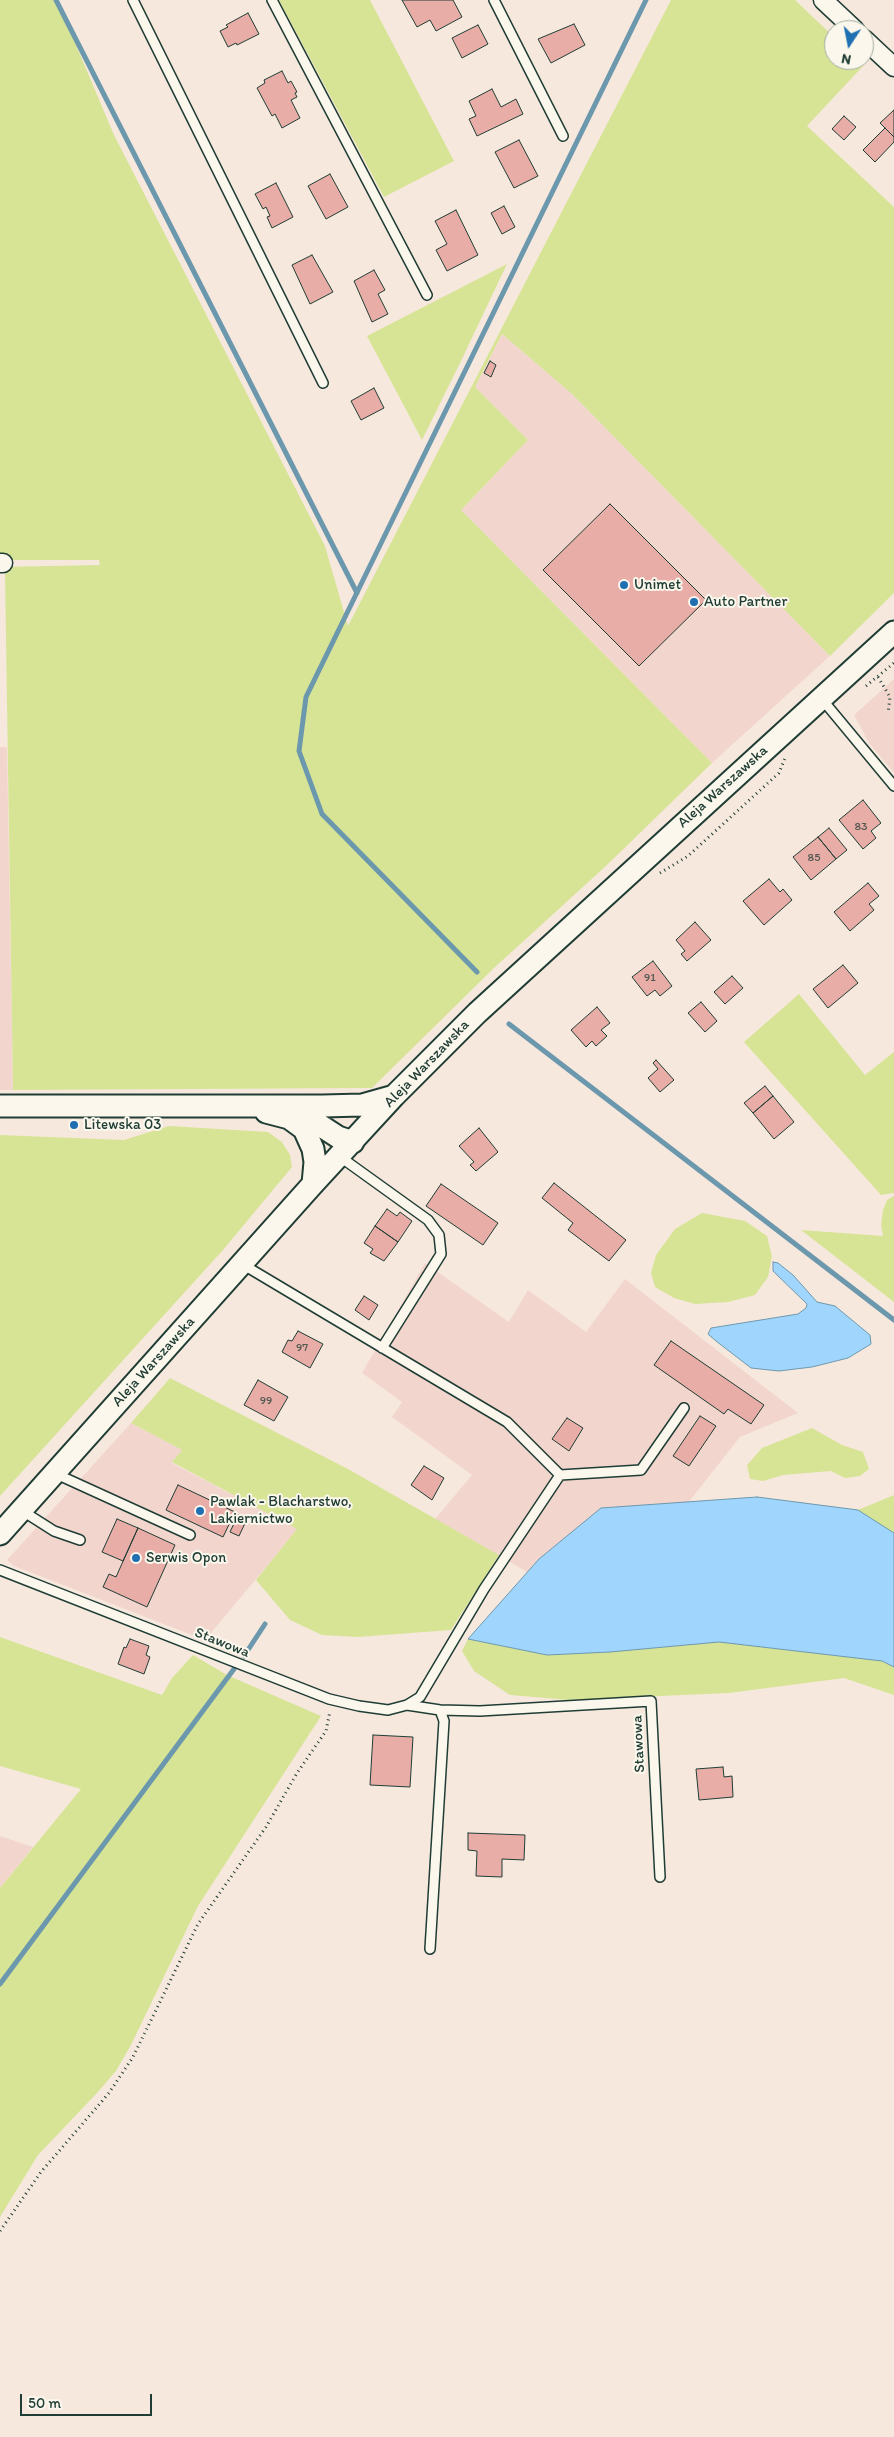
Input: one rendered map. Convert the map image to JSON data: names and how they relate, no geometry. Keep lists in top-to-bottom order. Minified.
{"streets":{"street":["Aleja Warszawska"],"lane":["Stawowa"]},"places":["Unimet","Auto Partner","Litewska 03","Pawlak - Blacharstwo, Lakiernictwo","Serwis Opon"],"house_numbers":["83","85","91","97","99"],"scale_bar":"50 m","north":"bottom"}
